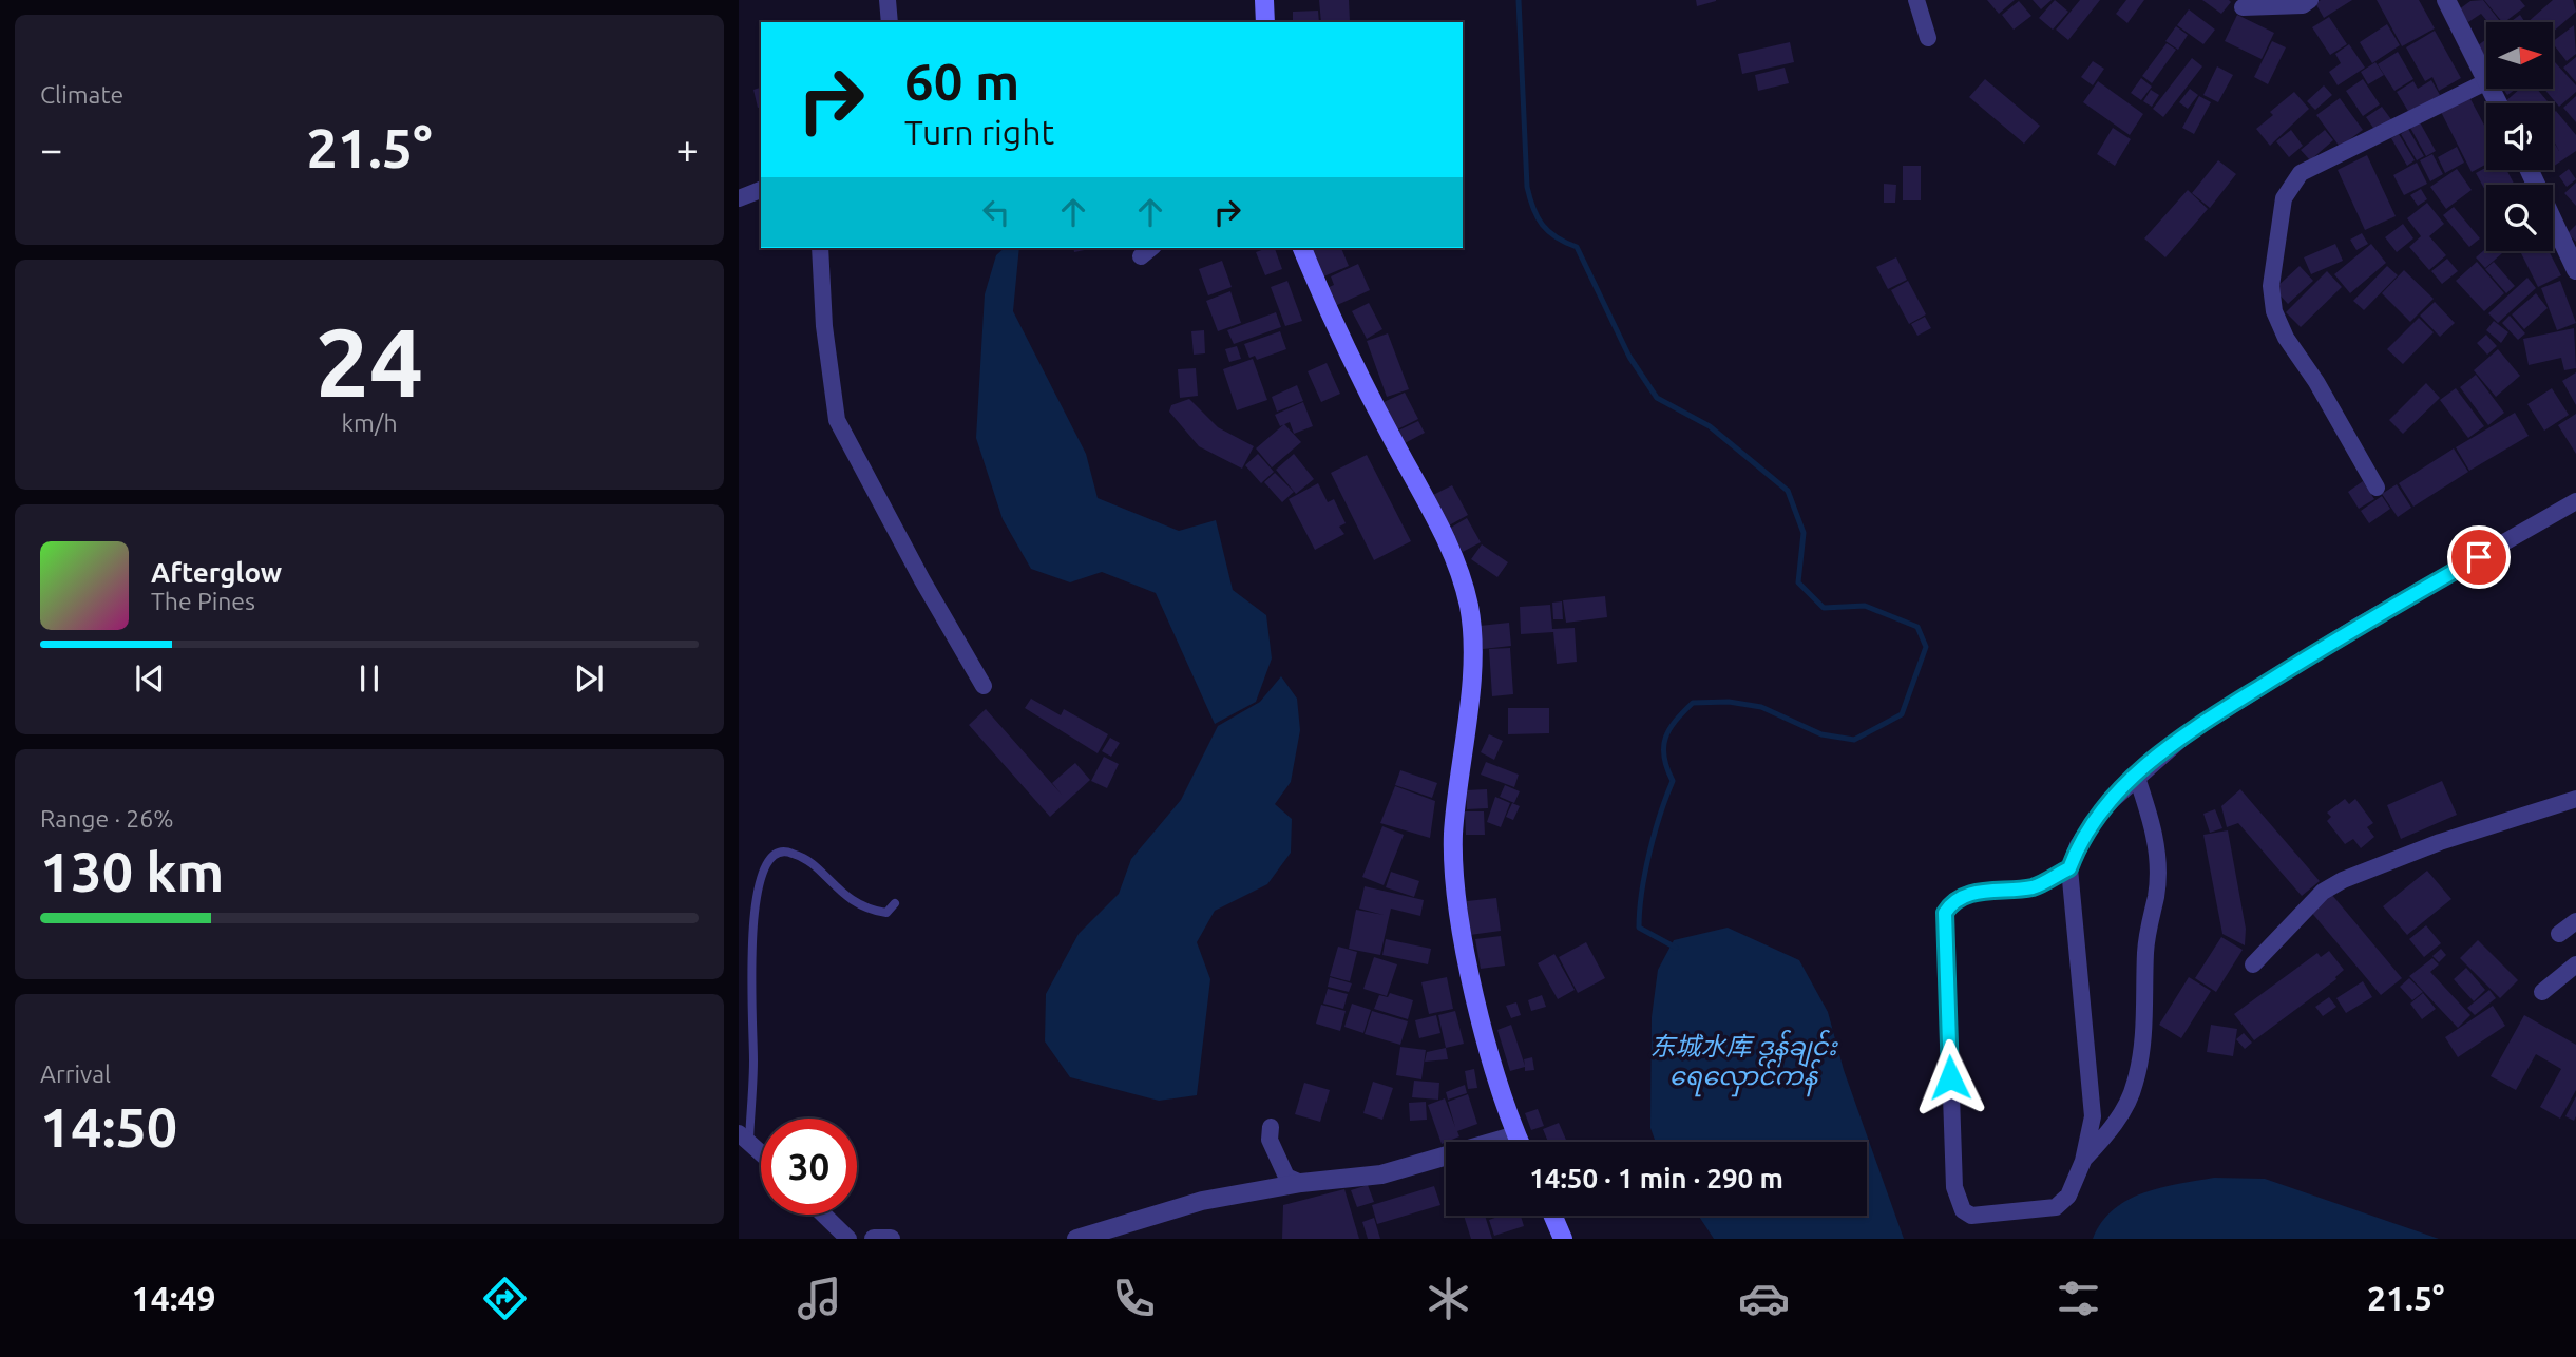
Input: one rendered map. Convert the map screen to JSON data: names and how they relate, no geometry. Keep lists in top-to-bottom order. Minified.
{"water":["东城水库 ဒွန်ချင်း ရေလှောင်ကန်"],"north":"right","page":{"tile":["Climate",["24","km/h"],["Range · 26%","130 km"],["Arrival","14:50"]],"turn":["60 m","Turn right"],"heat":["−","21.5°","+"],"song":["Afterglow","The Pines"],"limit":"30","trip":"14:50 · 1 min · 290 m","tabs":["14:49","21.5°"]}}
